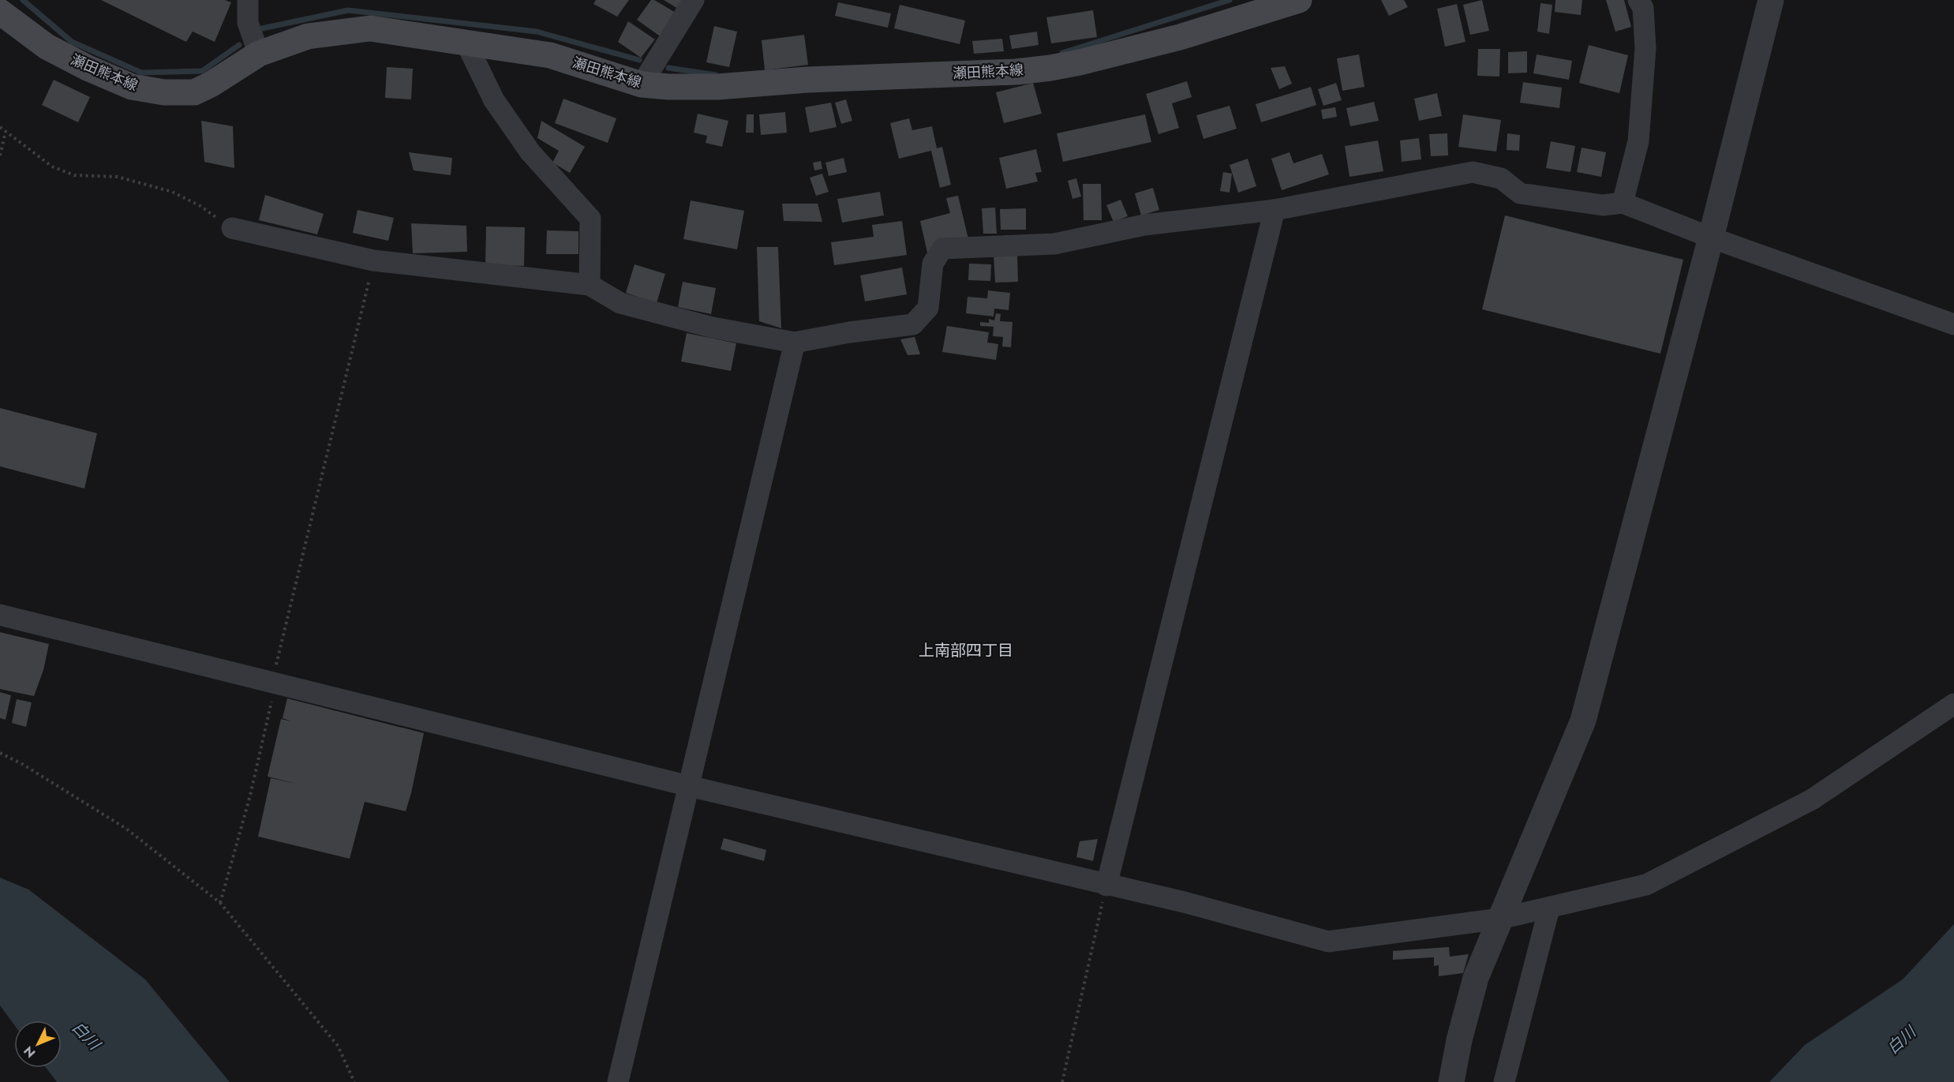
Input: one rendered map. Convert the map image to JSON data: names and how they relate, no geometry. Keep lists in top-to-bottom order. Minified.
{"streets":{"main road":["瀬田熊本線"]},"districts":["上南部四丁目"],"water":["白川"],"north":"bottom left"}
